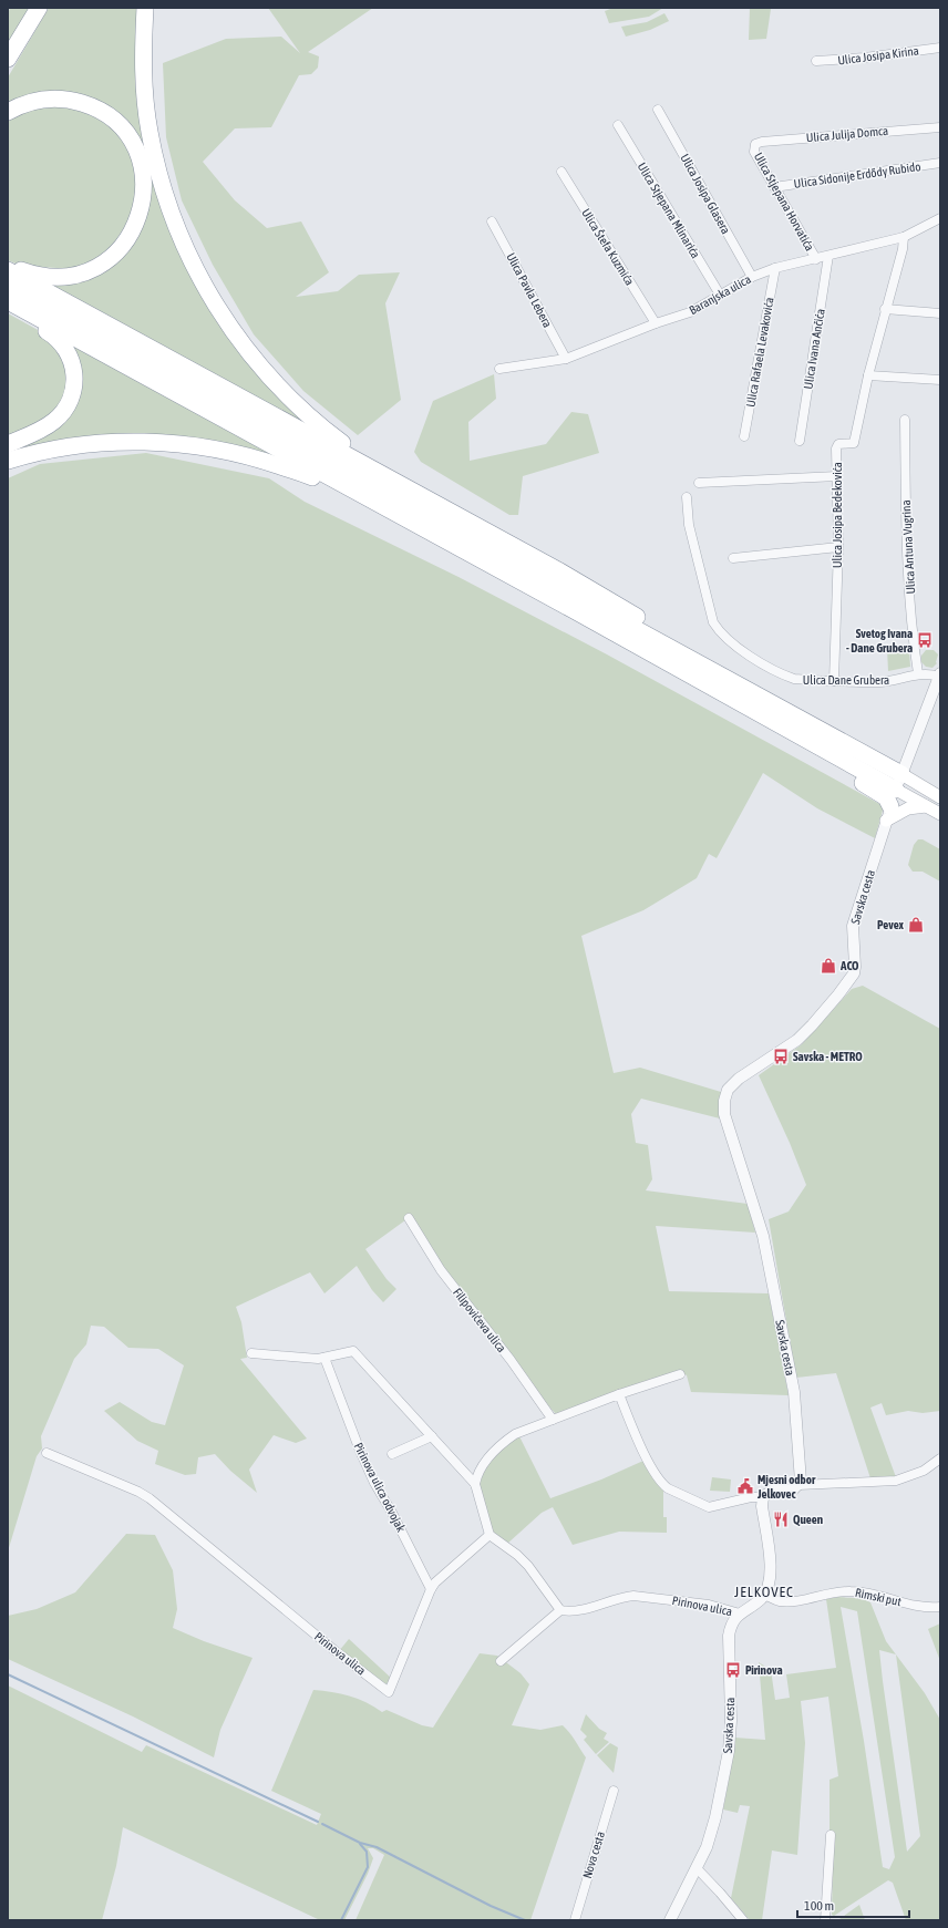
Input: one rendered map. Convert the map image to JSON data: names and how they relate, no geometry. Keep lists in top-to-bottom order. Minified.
{"streets":{"street":["Ulica Josipa Kirina","Ulica Julija Domca","Ulica Sidonije Erdődy Rubido","Ulica Josipa Glasera","Ulica Stjepana Horvatića","Ulica Stjepana Mlinarića","Ulica Štefa Kuzmića","Ulica Pavla Lebera","Baranjska ulica","Ulica Ivana Ančića","Ulica Rafaela Levakovića","Ulica Josipa Bedekovića","Ulica Antuna Vugrina","Ulica Dane Grubera","Savska cesta","Filipovićeva ulica","Pirinova ulica odvojak","Rimski put","Pirinova ulica","Nova cesta"]},"crossings":[["Ulica Julija Domca","Ulica Stjepana Horvatića"],["Ulica Sidonije Erdődy Rubido","Ulica Stjepana Horvatića"],["Ulica Josipa Glasera","Baranjska ulica"],["Ulica Stjepana Horvatića","Baranjska ulica"],["Ulica Stjepana Mlinarića","Baranjska ulica"],["Ulica Štefa Kuzmića","Baranjska ulica"],["Ulica Pavla Lebera","Baranjska ulica"],["Baranjska ulica","Ulica Ivana Ančića"],["Baranjska ulica","Ulica Rafaela Levakovića"],["Baranjska ulica","Ulica Josipa Bedekovića"],["Ulica Josipa Bedekovića","Ulica Dane Grubera"],["Ulica Antuna Vugrina","Ulica Dane Grubera"],["Ulica Dane Grubera","Savska cesta"],["Savska cesta","Rimski put"],["Savska cesta","Pirinova ulica"],["Pirinova ulica odvojak","Pirinova ulica"]],"districts":["JELKOVEC"],"places":{"bus stop":["Svetog Ivana - Dane Grubera","Savska - METRO","Pirinova"],"shop":["Pevex","ACO"],"public building":["Mjesni odbor Jelkovec"],"restaurant":["Queen"]},"scale_bar":"100 m"}
